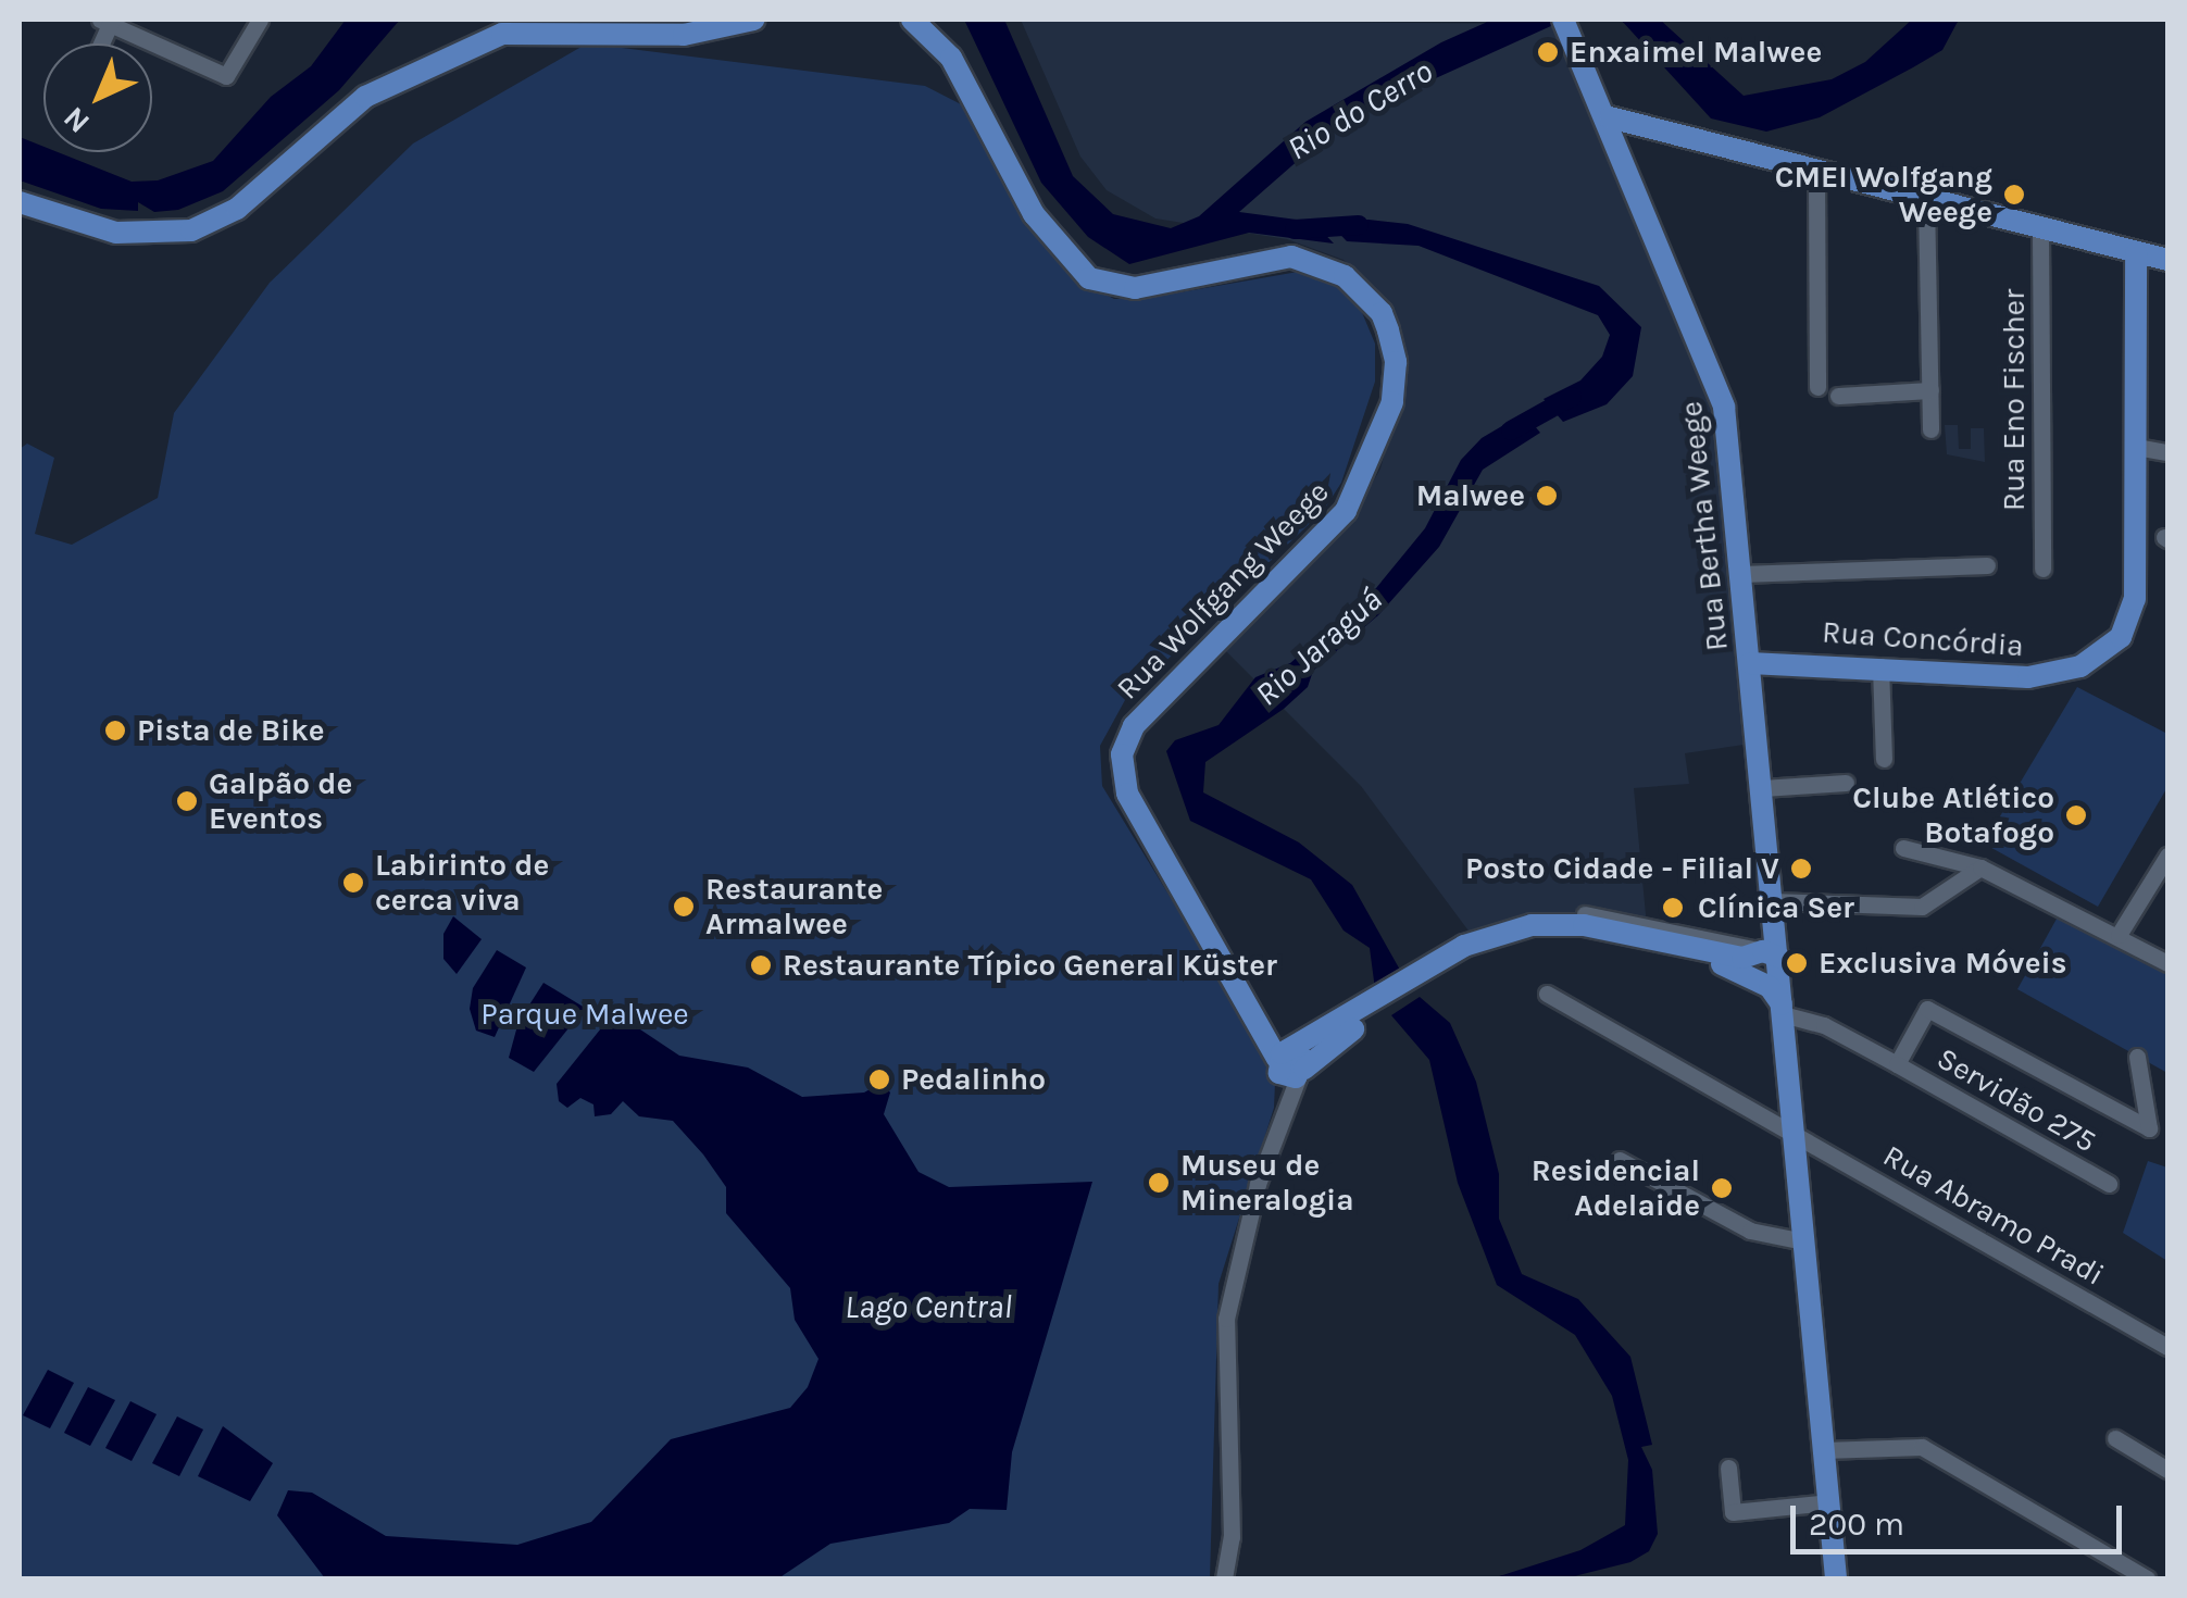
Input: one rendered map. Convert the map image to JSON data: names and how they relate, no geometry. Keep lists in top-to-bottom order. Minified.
{"streets":{"main road":["Rua Bertha Weege","Rua Wolfgang Weege","Rua Concórdia"],"street":["Rua Eno Fischer","Servidão 275","Rua Abramo Pradi"]},"crossings":[["Rua Bertha Weege","Rua Concórdia"],["Rua Bertha Weege","Servidão 275"],["Rua Bertha Weege","Rua Abramo Pradi"]],"water":["Rio do Cerro","Rio Jaraguá","Lago Central"],"parks":["Parque Malwee"],"places":["Enxaimel Malwee","CMEI Wolfgang Weege","Malwee","Pista de Bike","Galpão de Eventos","Clube Atlético Botafogo","Posto Cidade - Filial V","Labirinto de cerca viva","Restaurante Armalwee","Clínica Ser","Exclusiva Móveis","Restaurante Típico General Küster","Pedalinho","Museu de Mineralogia","Residencial Adelaide"],"scale_bar":"200 m","north":"bottom left"}
